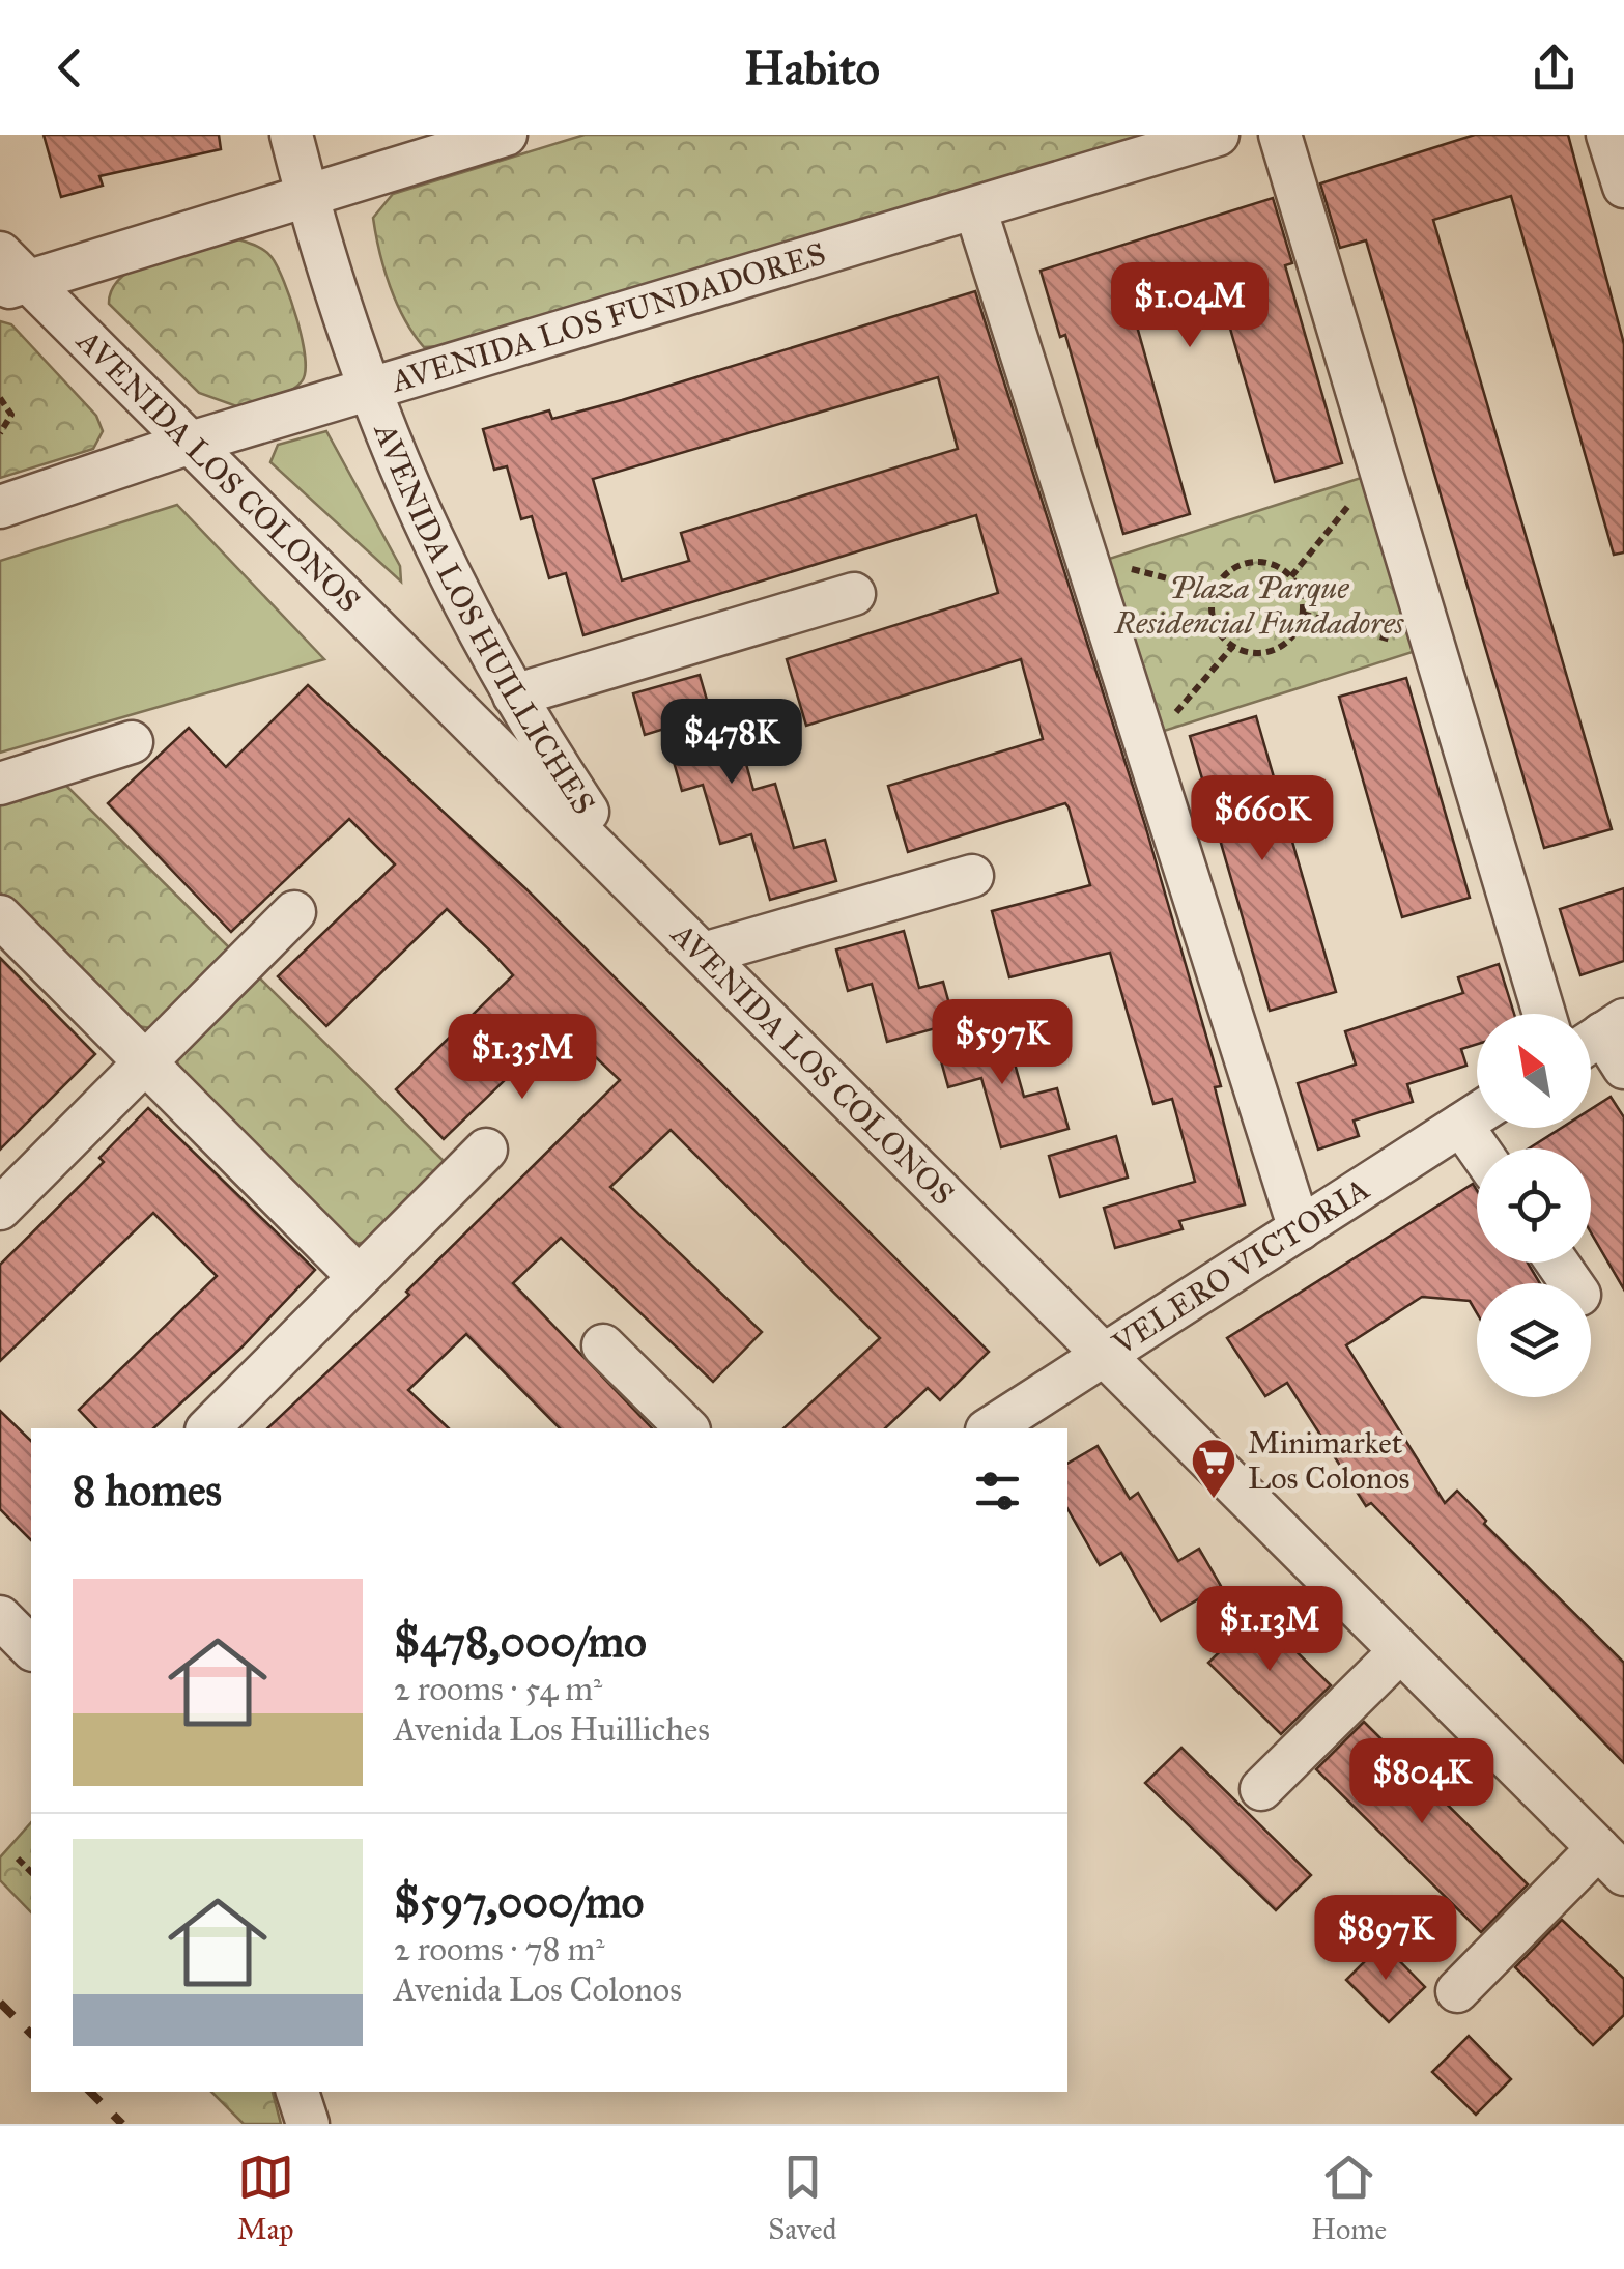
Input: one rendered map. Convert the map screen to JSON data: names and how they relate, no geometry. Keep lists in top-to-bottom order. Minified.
{"streets":{"street":["AVENIDA LOS FUNDADORES","AVENIDA LOS COLONOS","AVENIDA LOS HUILLICHES","VELERO VICTORIA"]},"crossings":[["AVENIDA LOS FUNDADORES","AVENIDA LOS COLONOS"],["AVENIDA LOS FUNDADORES","AVENIDA LOS HUILLICHES"],["AVENIDA LOS COLONOS","AVENIDA LOS HUILLICHES"],["AVENIDA LOS COLONOS","VELERO VICTORIA"]],"parks":["Plaza Parque Residencial Fundadores"],"places":{"supermarket":["Minimarket Los Colonos"]},"north":"top left","page":{"header":"Habito","price":["$1.04M","$478K","$660K","$597K","$1.35M","$1.13M","$804K","$897K"],"heading":"8 homes","list":[{"name":"$478,000/mo","note":"2 rooms · 54 m² · Avenida Los Huilliches"},{"name":"$597,000/mo","note":"2 rooms · 78 m² · Avenida Los Colonos"}],"tabs":["Map","Saved","Home"]}}
